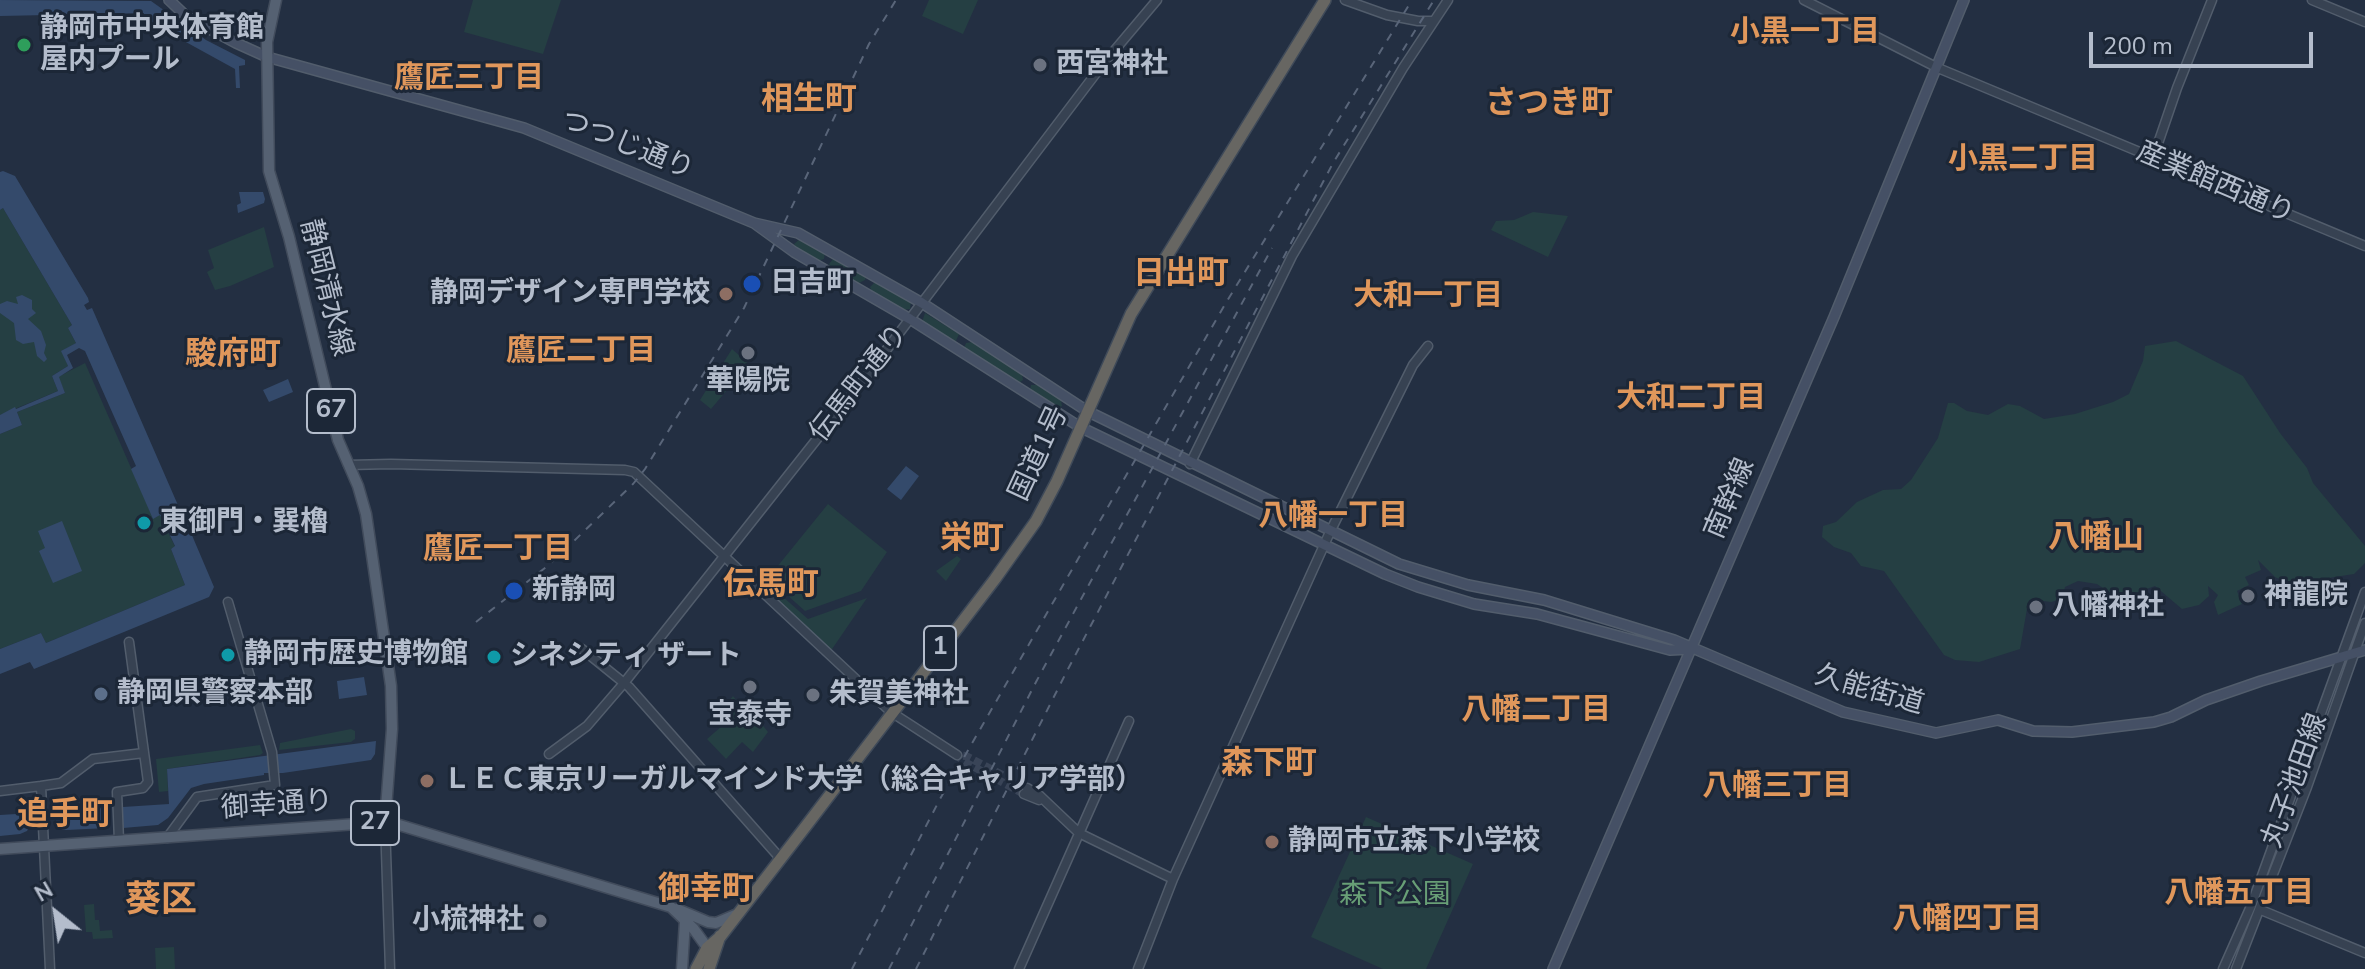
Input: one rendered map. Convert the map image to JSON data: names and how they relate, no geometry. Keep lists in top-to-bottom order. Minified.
{"streets":{"highway":["国道1号","1"],"main road":["つつじ通り","静岡清水線","67","南幹線","久能街道","御幸通り","27"],"street":["産業館西通り","伝馬町通り","丸子池田線"]},"crossings":[["つつじ通り","静岡清水線"],["つつじ通り","伝馬町通り"],["つつじ通り","国道1号"],["つつじ通り","久能街道"],["産業館西通り","南幹線"],["静岡清水線","御幸通り"],["国道1号","御幸通り"],["国道1号","27"],["南幹線","久能街道"],["久能街道","丸子池田線"],["御幸通り","27"]],"districts":["小黒一丁目","鷹匠三丁目","相生町","さつき町","小黒二丁目","日出町","大和一丁目","鷹匠二丁目","駿府町","大和二丁目","八幡一丁目","八幡山","栄町","鷹匠一丁目","伝馬町","八幡二丁目","森下町","八幡三丁目","追手町","御幸町","八幡五丁目","葵区","八幡四丁目"],"parks":["森下公園"],"places":["静岡市中央体育館 屋内プール","西宮神社","日吉町","静岡デザイン専門学校","華陽院","東御門・巽櫓","新静岡","神龍院","八幡神社","静岡市歴史博物館","シネシティ ザート","宝泰寺","静岡県警察本部","朱賀美神社","ＬＥＣ東京リーガルマインド大学（総合キャリア学部）","静岡市立森下小学校","小梳神社"],"scale_bar":"200 m","north":"top left"}
